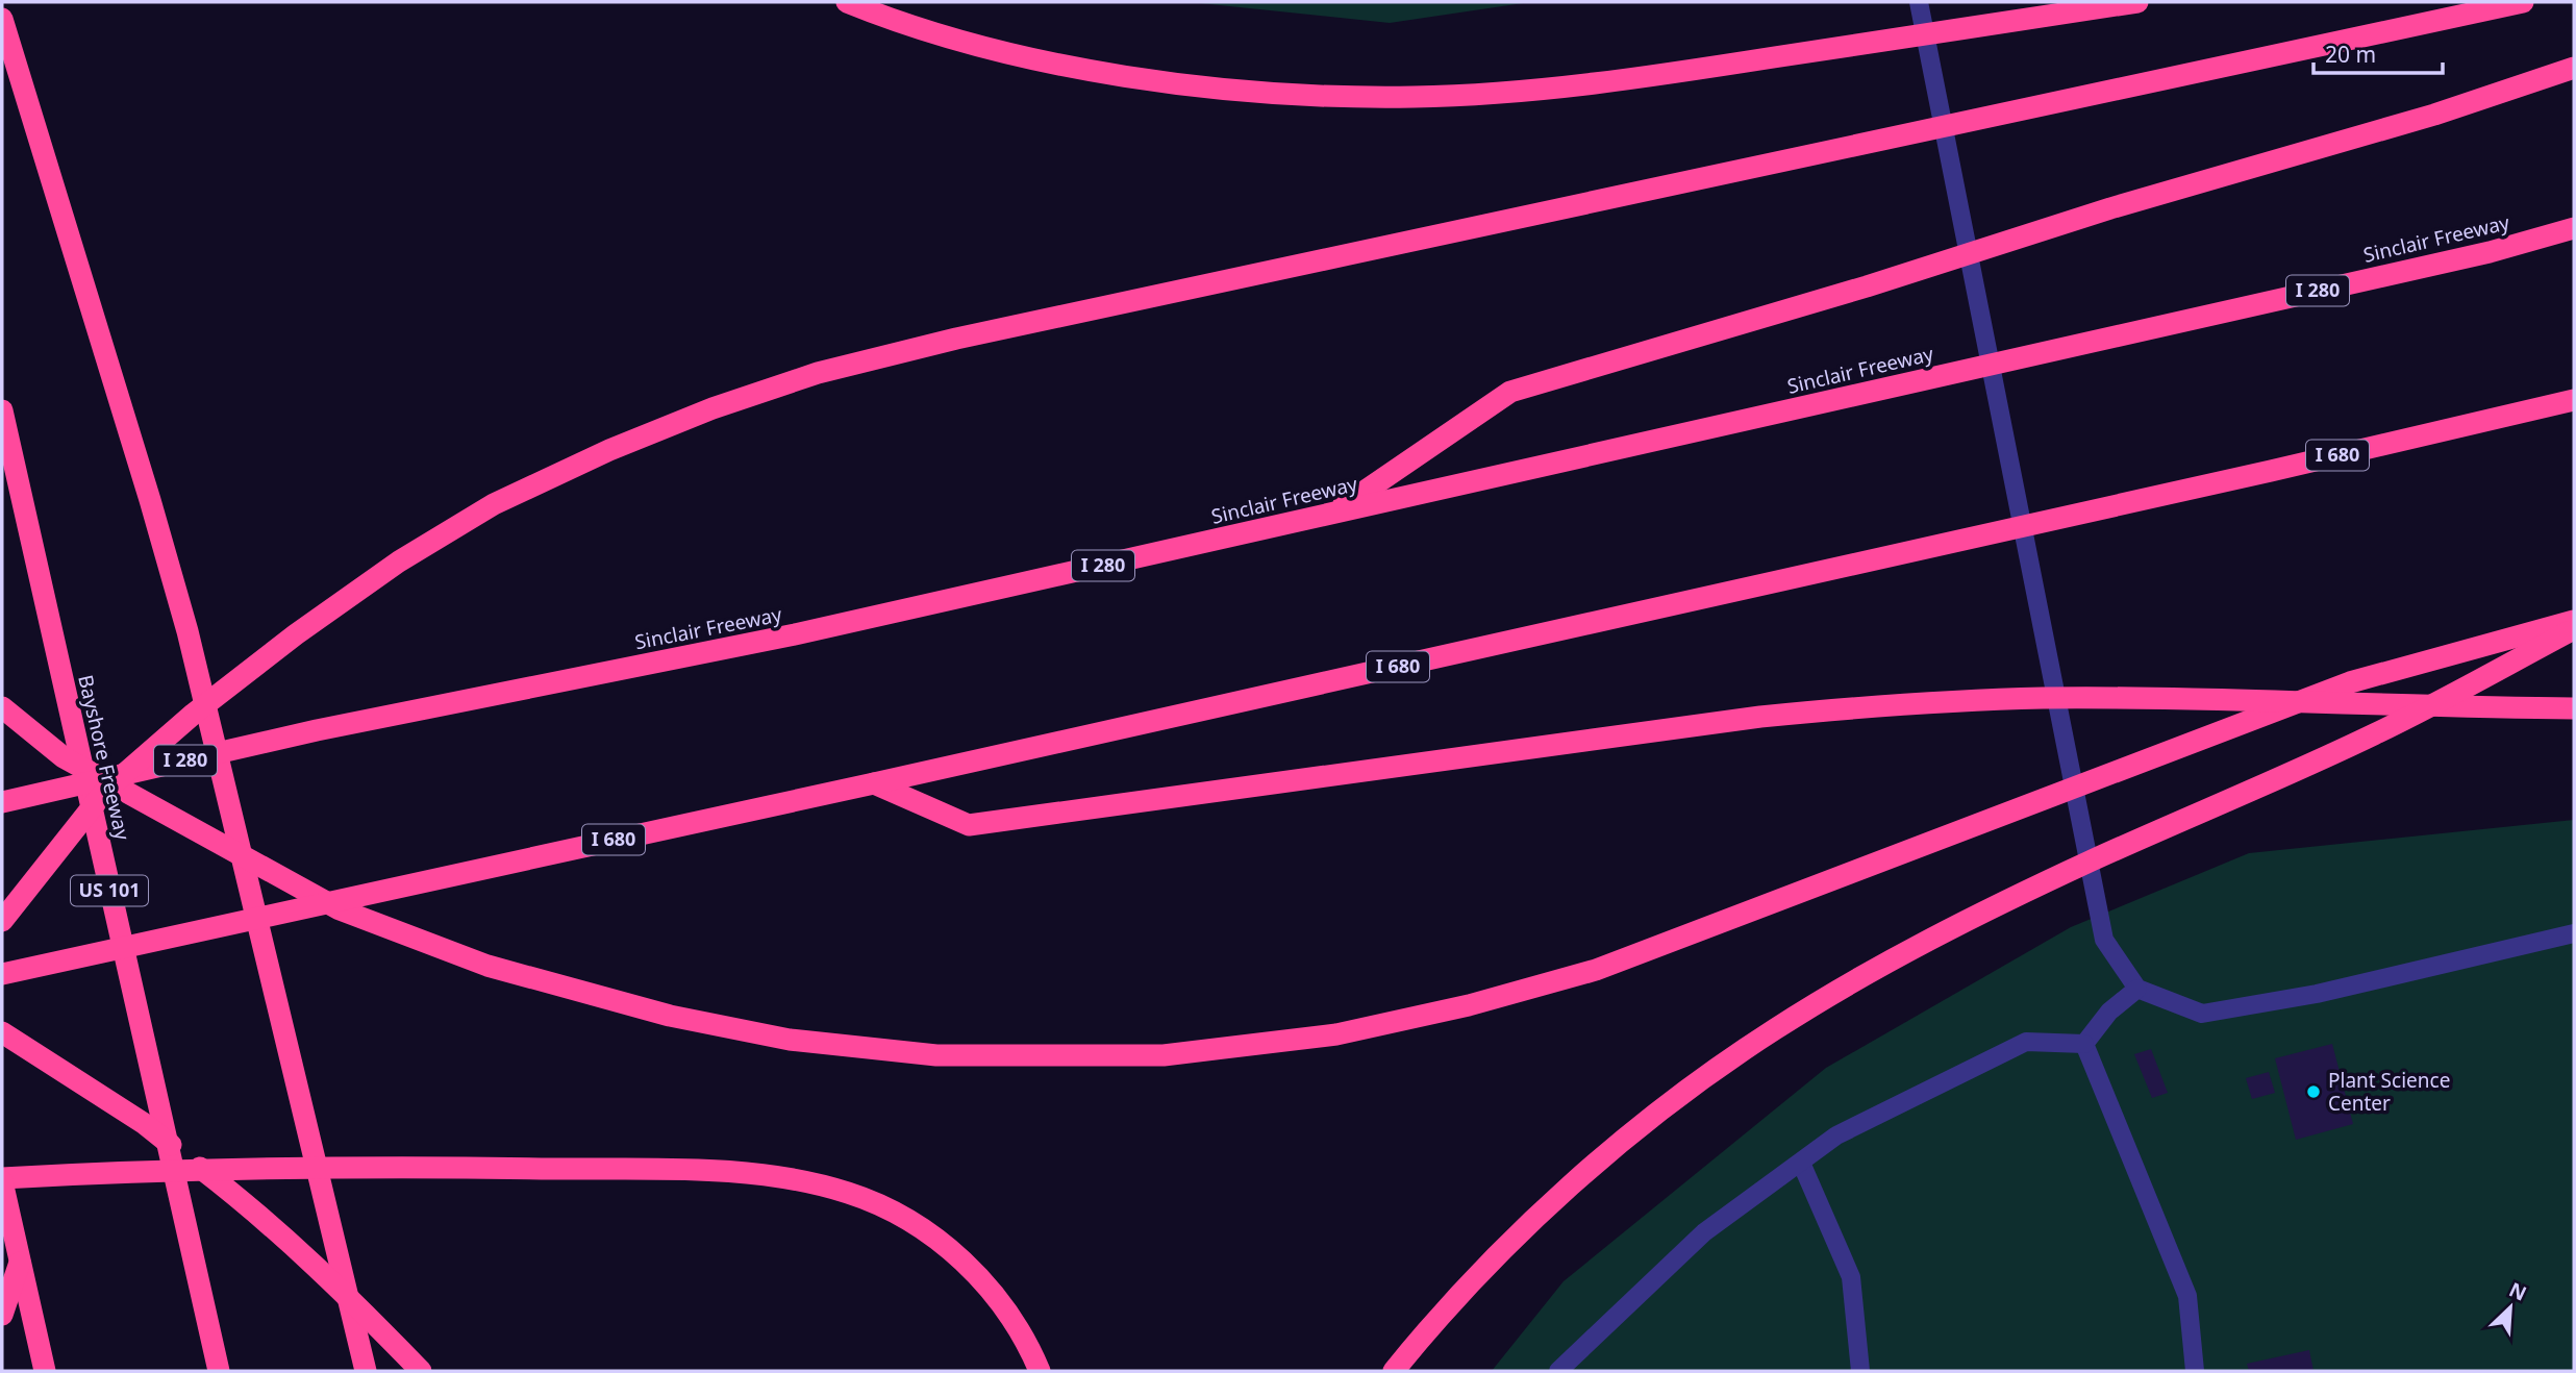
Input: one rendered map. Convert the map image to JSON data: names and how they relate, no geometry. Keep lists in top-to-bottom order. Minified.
{"streets":{"highway":["Sinclair Freeway","I 280","I 680","Bayshore Freeway","US 101"]},"places":["Plant Science Center"],"scale_bar":"20 m","north":"top right"}
